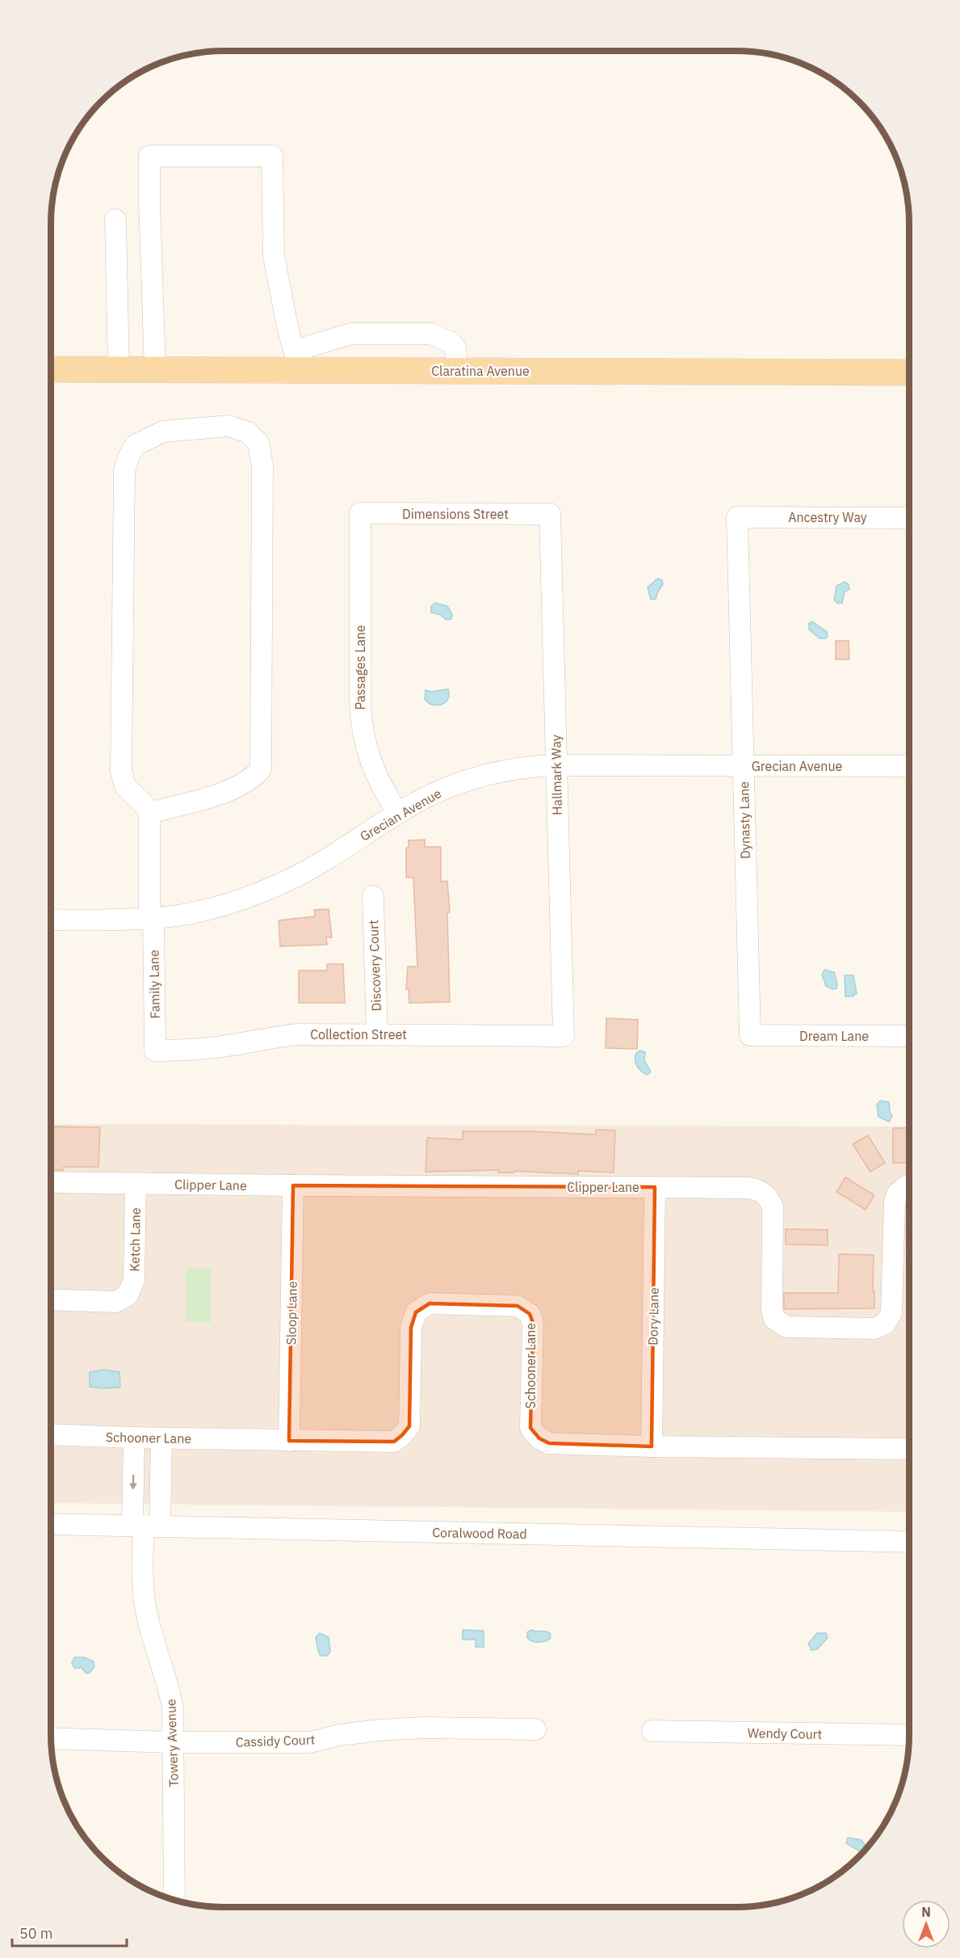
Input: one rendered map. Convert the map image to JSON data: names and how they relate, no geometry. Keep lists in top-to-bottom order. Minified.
{"streets":{"main road":["Claratina Avenue"],"street":["Dimensions Street","Ancestry Way","Passages Lane","Grecian Avenue","Hallmark Way","Dynasty Lane","Discovery Court","Family Lane","Collection Street","Dream Lane","Clipper Lane","Ketch Lane","Sloop Lane","Dory Lane","Schooner Lane","Coralwood Road","Wendy Court","Cassidy Court","Towery Avenue"]},"crossings":[["Dimensions Street","Passages Lane"],["Dimensions Street","Hallmark Way"],["Ancestry Way","Dynasty Lane"],["Passages Lane","Grecian Avenue"],["Grecian Avenue","Hallmark Way"],["Grecian Avenue","Dynasty Lane"],["Grecian Avenue","Family Lane"],["Hallmark Way","Collection Street"],["Dynasty Lane","Dream Lane"],["Discovery Court","Collection Street"],["Family Lane","Collection Street"],["Clipper Lane","Ketch Lane"],["Clipper Lane","Sloop Lane"],["Clipper Lane","Dory Lane"],["Sloop Lane","Schooner Lane"],["Dory Lane","Schooner Lane"],["Schooner Lane","Towery Avenue"],["Coralwood Road","Towery Avenue"],["Cassidy Court","Towery Avenue"]],"scale_bar":"50 m","north":"top"}
